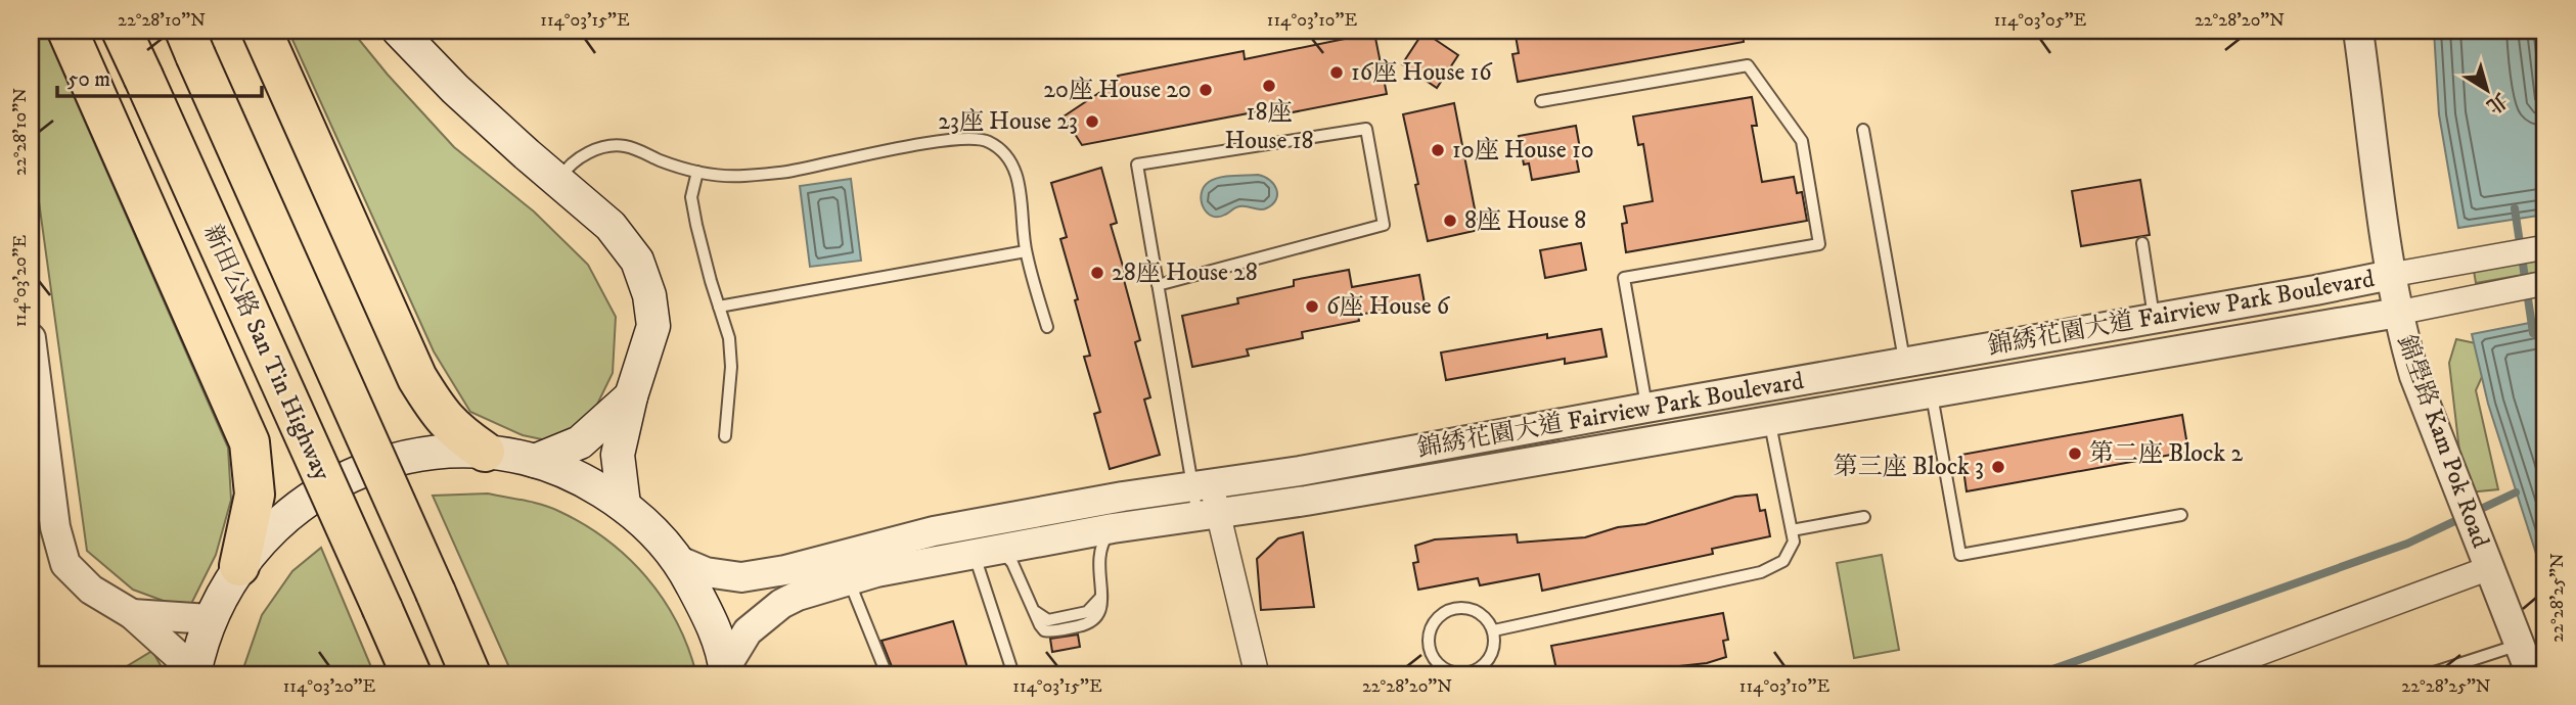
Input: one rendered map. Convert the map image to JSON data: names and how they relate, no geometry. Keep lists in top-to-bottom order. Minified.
{"streets":{"highway":["新田公路 San Tin Highway"],"street":["錦綉花園大道 Fairview Park Boulevard","錦壆路 Kam Pok Road"]},"crossings":[["錦綉花園大道 Fairview Park Boulevard","錦壆路 Kam Pok Road"]],"places":["16座 House 16","18座 House 18","20座 House 20","23座 House 23","10座 House 10","8座 House 8","28座 House 28","6座 House 6","第二座 Block 2","第三座 Block 3"],"scale_bar":"50 m","north":"bottom right","coordinates":["22°28'10\"N","114°03'15\"E","114°03'10\"E","114°03'05\"E","22°28'20\"N","114°03'20\"E","22°28'25\"N"]}
